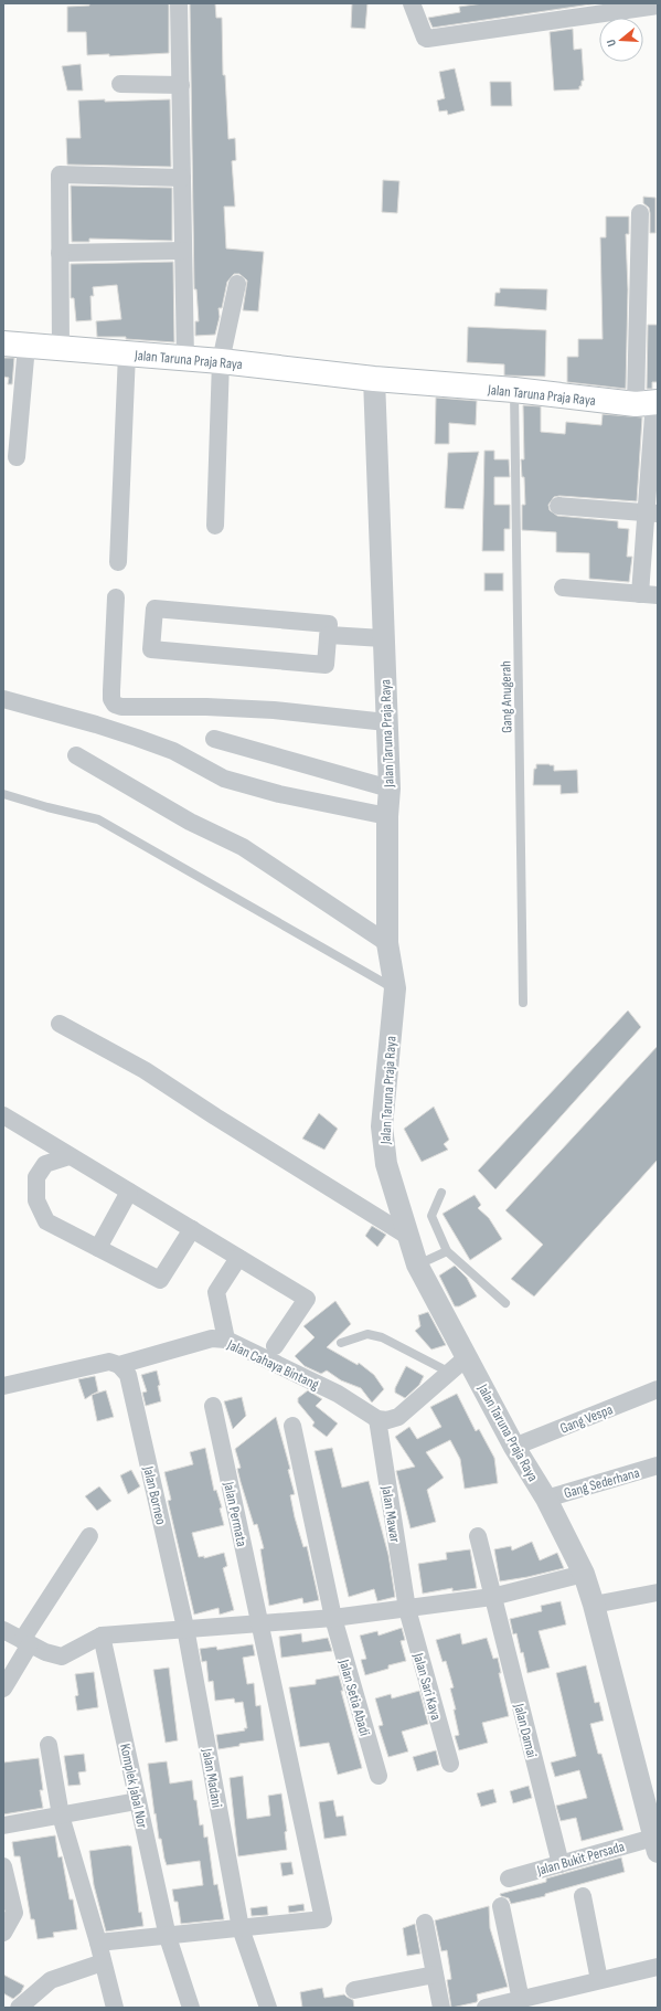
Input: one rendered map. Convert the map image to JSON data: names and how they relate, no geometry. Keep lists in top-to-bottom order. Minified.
{"streets":{"main road":["Jalan Taruna Praja Raya"],"street":["Jalan Cahaya Bintang","Gang Vespa","Gang Sederhana","Jalan Borneo","Jalan Permata","Jalan Mawar","Jalan Sari Kaya","Jalan Setia Abadi","Jalan Damai","Jalan Madani","Komplek Jabal Nor","Jalan Bukit Persada"],"lane":["Gang Anugerah"]},"crossings":[["Jalan Taruna Praja Raya","Gang Anugerah"],["Jalan Taruna Praja Raya","Gang Vespa"],["Jalan Taruna Praja Raya","Gang Sederhana"],["Jalan Taruna Praja Raya","Jalan Bukit Persada"],["Jalan Cahaya Bintang","Jalan Borneo"],["Jalan Cahaya Bintang","Jalan Mawar"],["Jalan Borneo","Jalan Madani"],["Jalan Permata","Jalan Madani"],["Jalan Mawar","Jalan Sari Kaya"],["Jalan Damai","Jalan Bukit Persada"]],"north":"left"}
